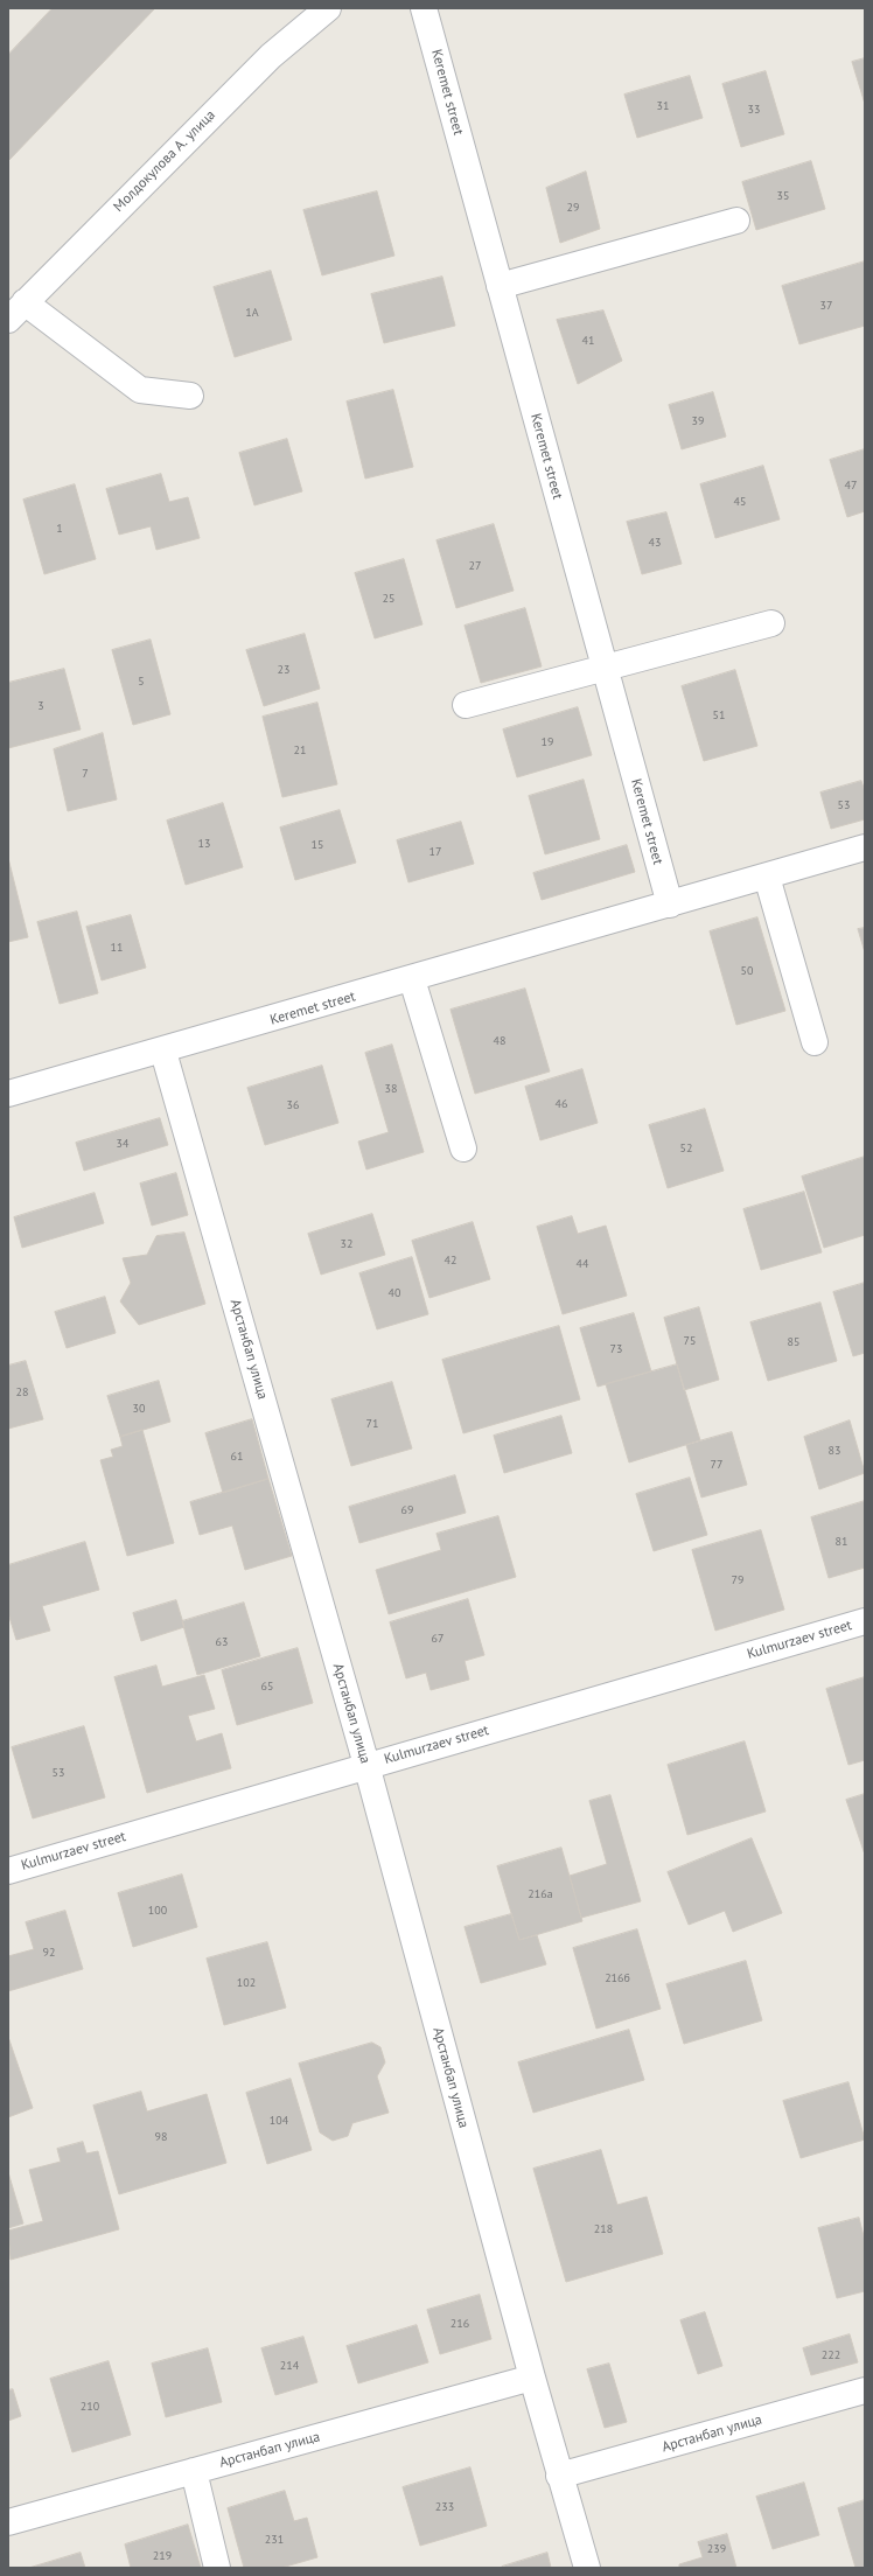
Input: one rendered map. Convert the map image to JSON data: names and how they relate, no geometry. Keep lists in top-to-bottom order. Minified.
{"streets":{"street":["Keremet street","Молдокулова А. улица","Арстанбап улица","Kulmurzaev street"]},"crossings":[["Keremet street","Арстанбап улица"],["Арстанбап улица","Kulmurzaev street"]],"house_numbers":["31","33","35","29","37","1А","41","39","47","45","1","43","27","25","23","5","3","51","19","21","7","53","13","15","17","11","50","48","38","46","36","34","52","32","42","44","40","75","85","73","28","30","71","83","61","77","69","81","79","67","63","65","53","216а","100","92","216б","102","104","98","218","216","222","214","210","233","231","239","219"]}
